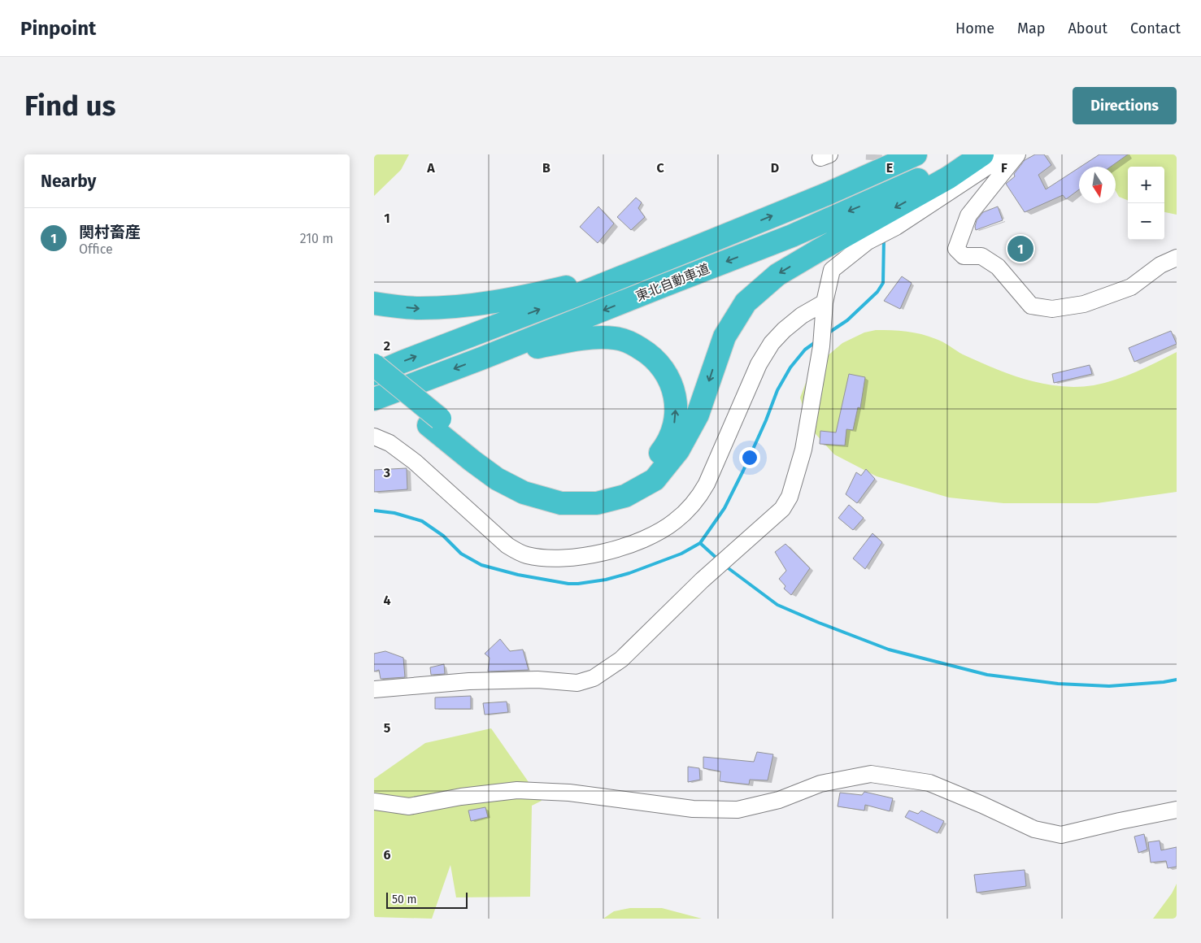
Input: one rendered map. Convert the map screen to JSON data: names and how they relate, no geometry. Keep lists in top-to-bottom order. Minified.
{"streets":{"highway":["東北自動車道"]},"scale_bar":"50 m","north":"bottom","page":{"header":"Pinpoint","nav":["Home","Map","About","Contact"],"buttons":"Directions","title":"Find us","heading":"Nearby","map_buttons":["+","−"],"list":[{"mark":"1","name":"関村畜産","note":"Office","value":"210 m"}],"pins":"1","scale":"50 m"},"grid":{"columns":["A","B","C","D","E","F"],"rows":["1","2","3","4","5","6"]}}
